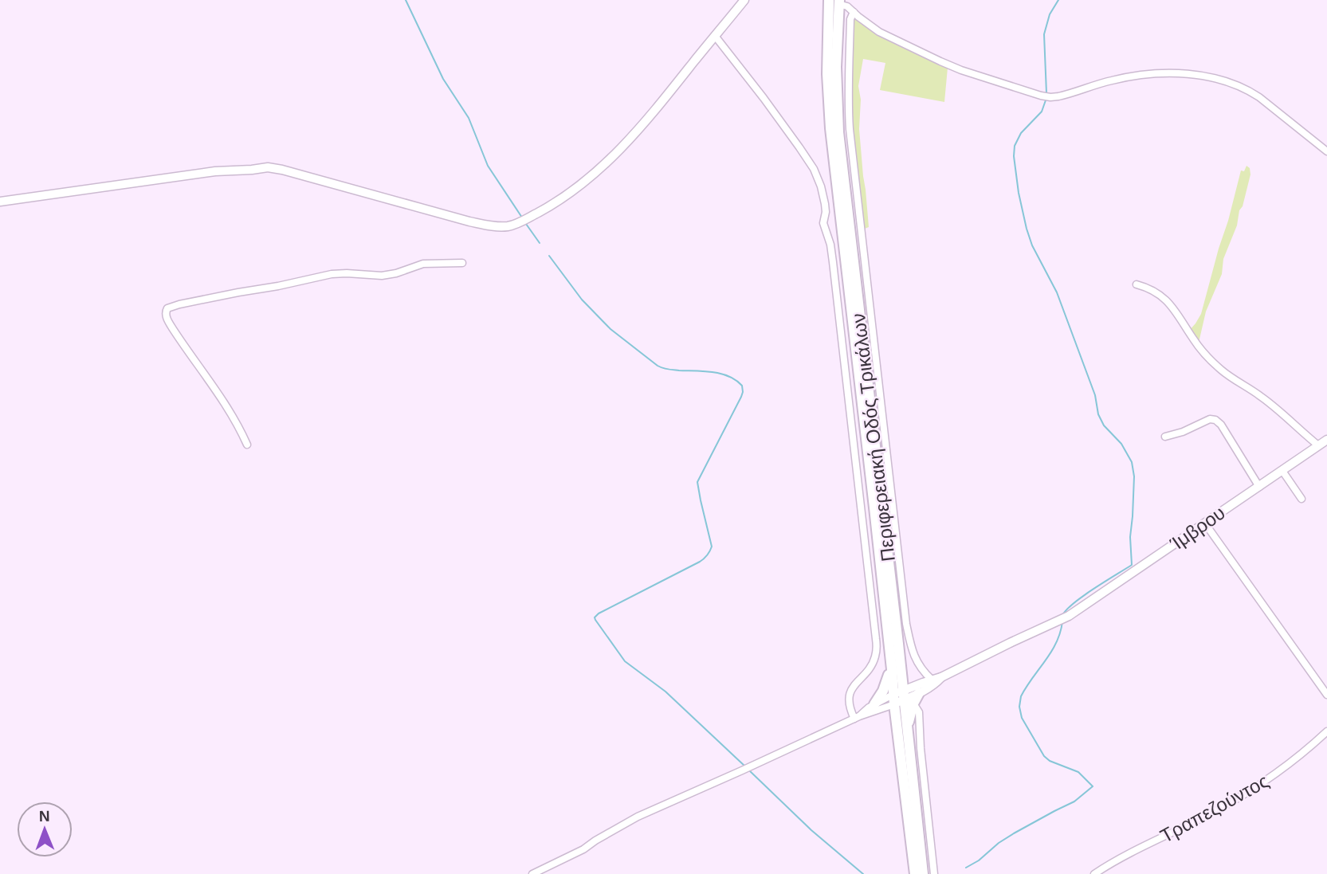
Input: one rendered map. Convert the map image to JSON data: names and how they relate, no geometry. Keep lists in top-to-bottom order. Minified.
{"streets":{"main road":["Περιφερειακή Οδός Τρικάλων"],"street":["Ίμβρου","Τραπεζούντος"]},"north":"top"}
